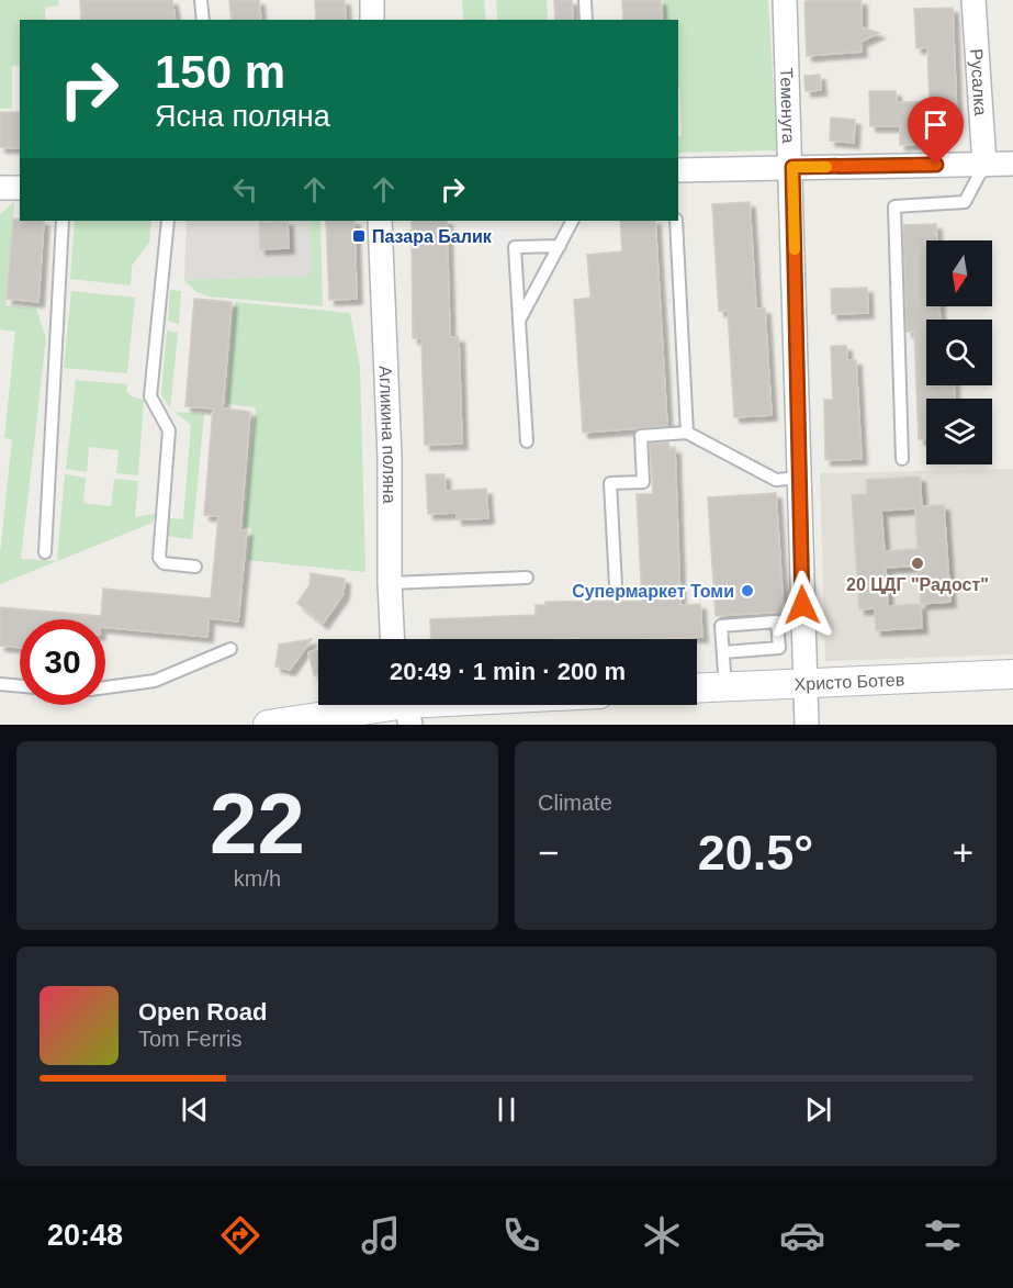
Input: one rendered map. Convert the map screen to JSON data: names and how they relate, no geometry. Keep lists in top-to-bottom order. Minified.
{"streets":{"street":["Русалка","Теменуга","Агликина поляна","Христо Ботев"]},"crossings":[["Теменуга","Христо Ботев"]],"places":{"transit":["Пазара Балик"],"other":["20 ЦДГ \"Радост\"","Супермаркет Томи"]},"north":"bottom","page":{"turn":["150 m","Ясна поляна"],"limit":"30","trip":"20:49 · 1 min · 200 m","tile":[["22","km/h"],"Climate"],"heat":["−","20.5°","+"],"song":["Open Road","Tom Ferris"],"tabs":"20:48"}}
